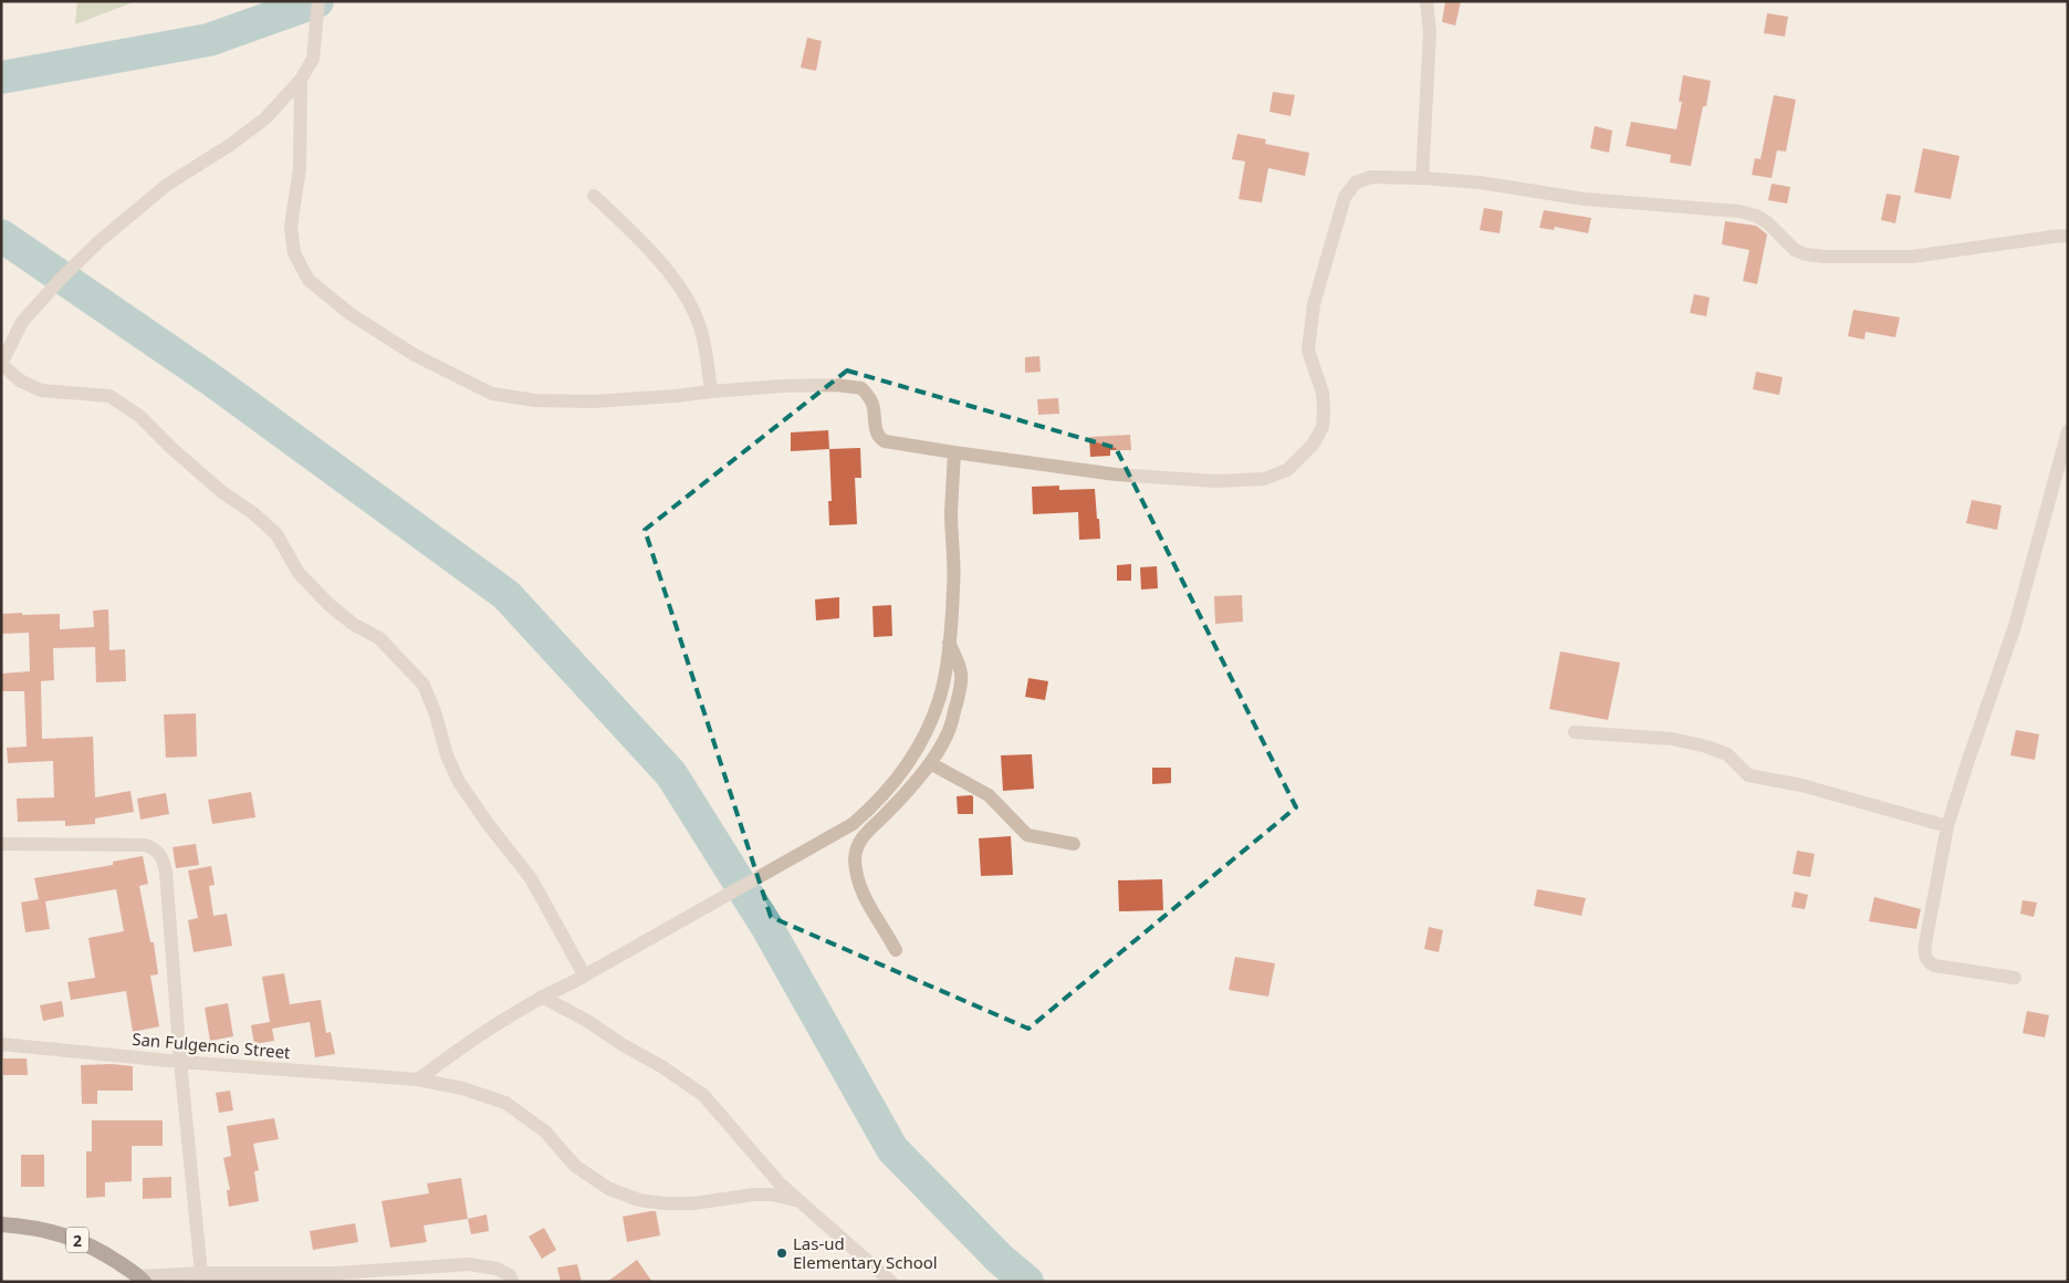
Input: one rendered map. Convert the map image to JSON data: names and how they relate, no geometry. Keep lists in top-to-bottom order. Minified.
{"streets":{"highway":["2"],"street":["San Fulgencio Street"]},"places":["Las-ud Elementary School"]}
